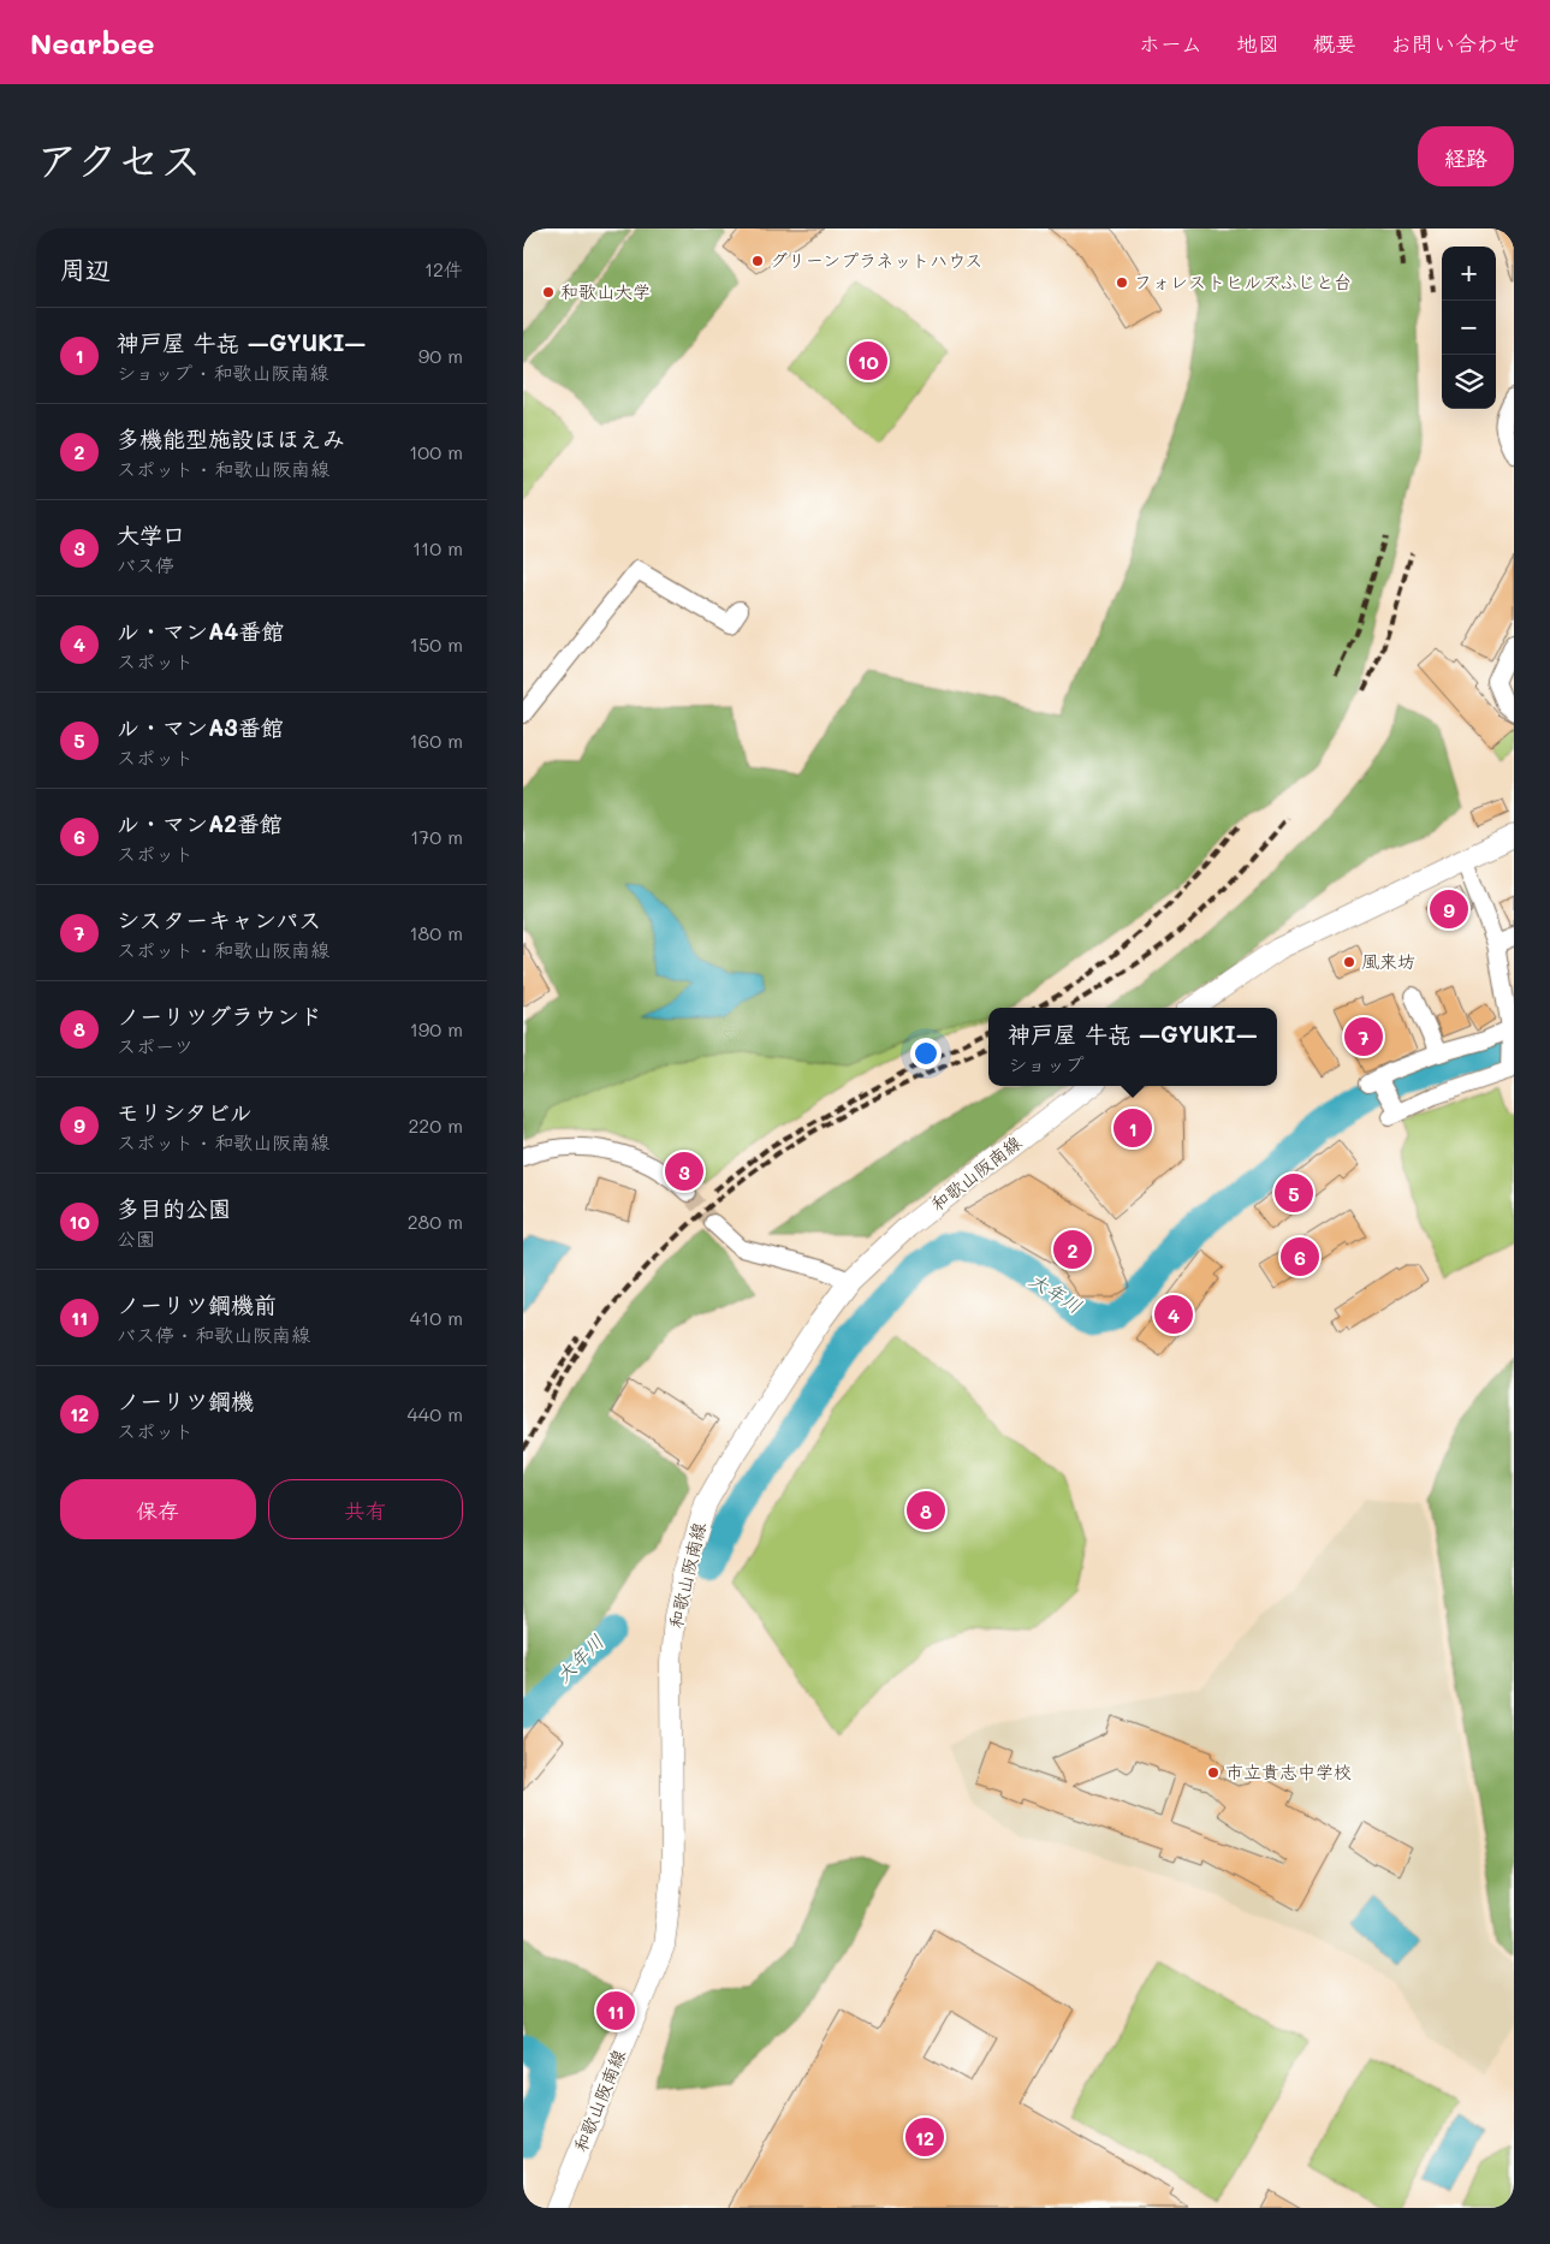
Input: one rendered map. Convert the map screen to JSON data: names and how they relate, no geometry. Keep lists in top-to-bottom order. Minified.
{"streets":{"main road":["和歌山阪南線"]},"water":["大年川"],"places":["グリーンプラネットハウス","フォレストヒルズふじと台","和歌山大学","風来坊","市立貴志中学校"],"page":{"header":"Nearbee","nav":["ホーム","地図","概要","お問い合わせ"],"title":"アクセス","buttons":["経路",["保存","共有"]],"heading":["周辺","12件"],"map_buttons":["+","−"],"list":[{"mark":"1","name":"神戸屋 牛㐂 ―GYUKI―","note":"ショップ · 和歌山阪南線","value":"90 m"},{"mark":"2","name":"多機能型施設ほほえみ","note":"スポット · 和歌山阪南線","value":"100 m"},{"mark":"3","name":"大学口","note":"バス停","value":"110 m"},{"mark":"4","name":"ル・マンA4番館","note":"スポット","value":"150 m"},{"mark":"5","name":"ル・マンA3番館","note":"スポット","value":"160 m"},{"mark":"6","name":"ル・マンA2番館","note":"スポット","value":"170 m"},{"mark":"7","name":"シスターキャンパス","note":"スポット · 和歌山阪南線","value":"180 m"},{"mark":"8","name":"ノーリツグラウンド","note":"スポーツ","value":"190 m"},{"mark":"9","name":"モリシタビル","note":"スポット · 和歌山阪南線","value":"220 m"},{"mark":"10","name":"多目的公園","note":"公園","value":"280 m"},{"mark":"11","name":"ノーリツ鋼機前","note":"バス停 · 和歌山阪南線","value":"410 m"},{"mark":"12","name":"ノーリツ鋼機","note":"スポット","value":"440 m"}],"pins":["10","9","7","1","3","5","2","6","4","8","11","12"],"popup":["神戸屋 牛㐂 ―GYUKI―","ショップ"]}}
